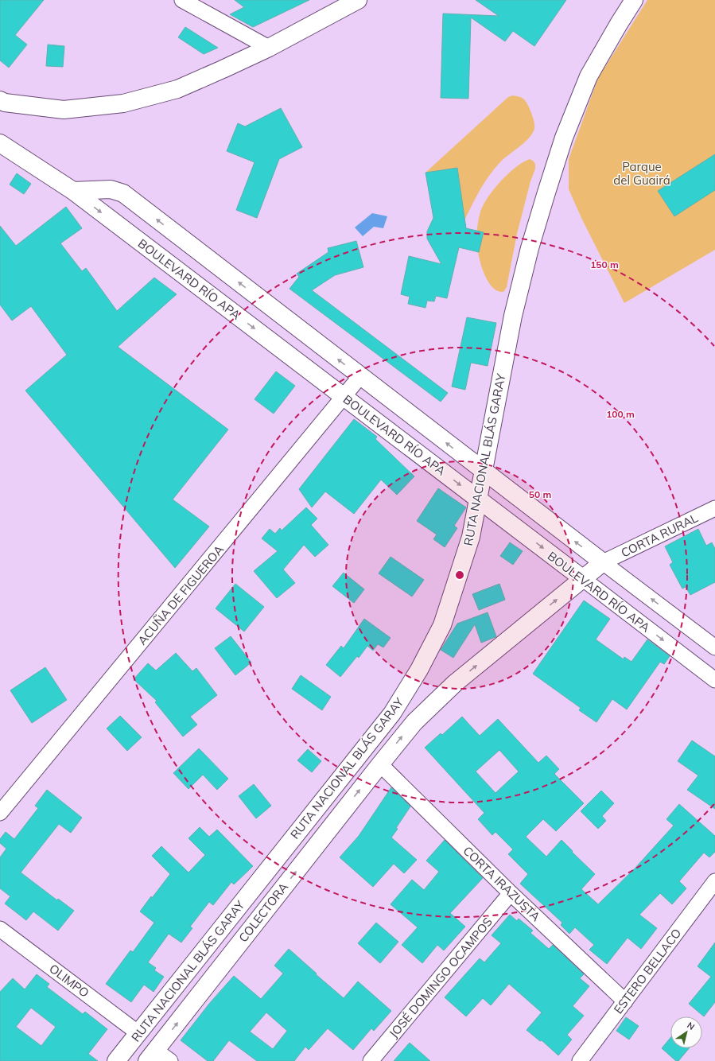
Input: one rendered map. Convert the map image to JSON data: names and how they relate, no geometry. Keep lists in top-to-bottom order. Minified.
{"streets":{"main road":["BOULEVARD RÍO APA","RUTA NACIONAL BLÁS GARAY","COLECTORA"],"street":["CORTA RURAL","ACUÑA DE FIGUEROA","CORTA IRAZUSTA","ESTERO BELLACO","JOSÉ DOMINGO OCAMPOS","OLIMPO"]},"crossings":[["BOULEVARD RÍO APA","RUTA NACIONAL BLÁS GARAY"],["BOULEVARD RÍO APA","ACUÑA DE FIGUEROA"],["BOULEVARD RÍO APA","COLECTORA"],["RUTA NACIONAL BLÁS GARAY","OLIMPO"],["CORTA RURAL","COLECTORA"],["CORTA IRAZUSTA","COLECTORA"],["CORTA IRAZUSTA","ESTERO BELLACO"],["CORTA IRAZUSTA","JOSÉ DOMINGO OCAMPOS"]],"one_way":["COLECTORA"],"parks":["Parque del Guairá"],"north":"top right","rings":["150 m","100 m","50 m"]}
